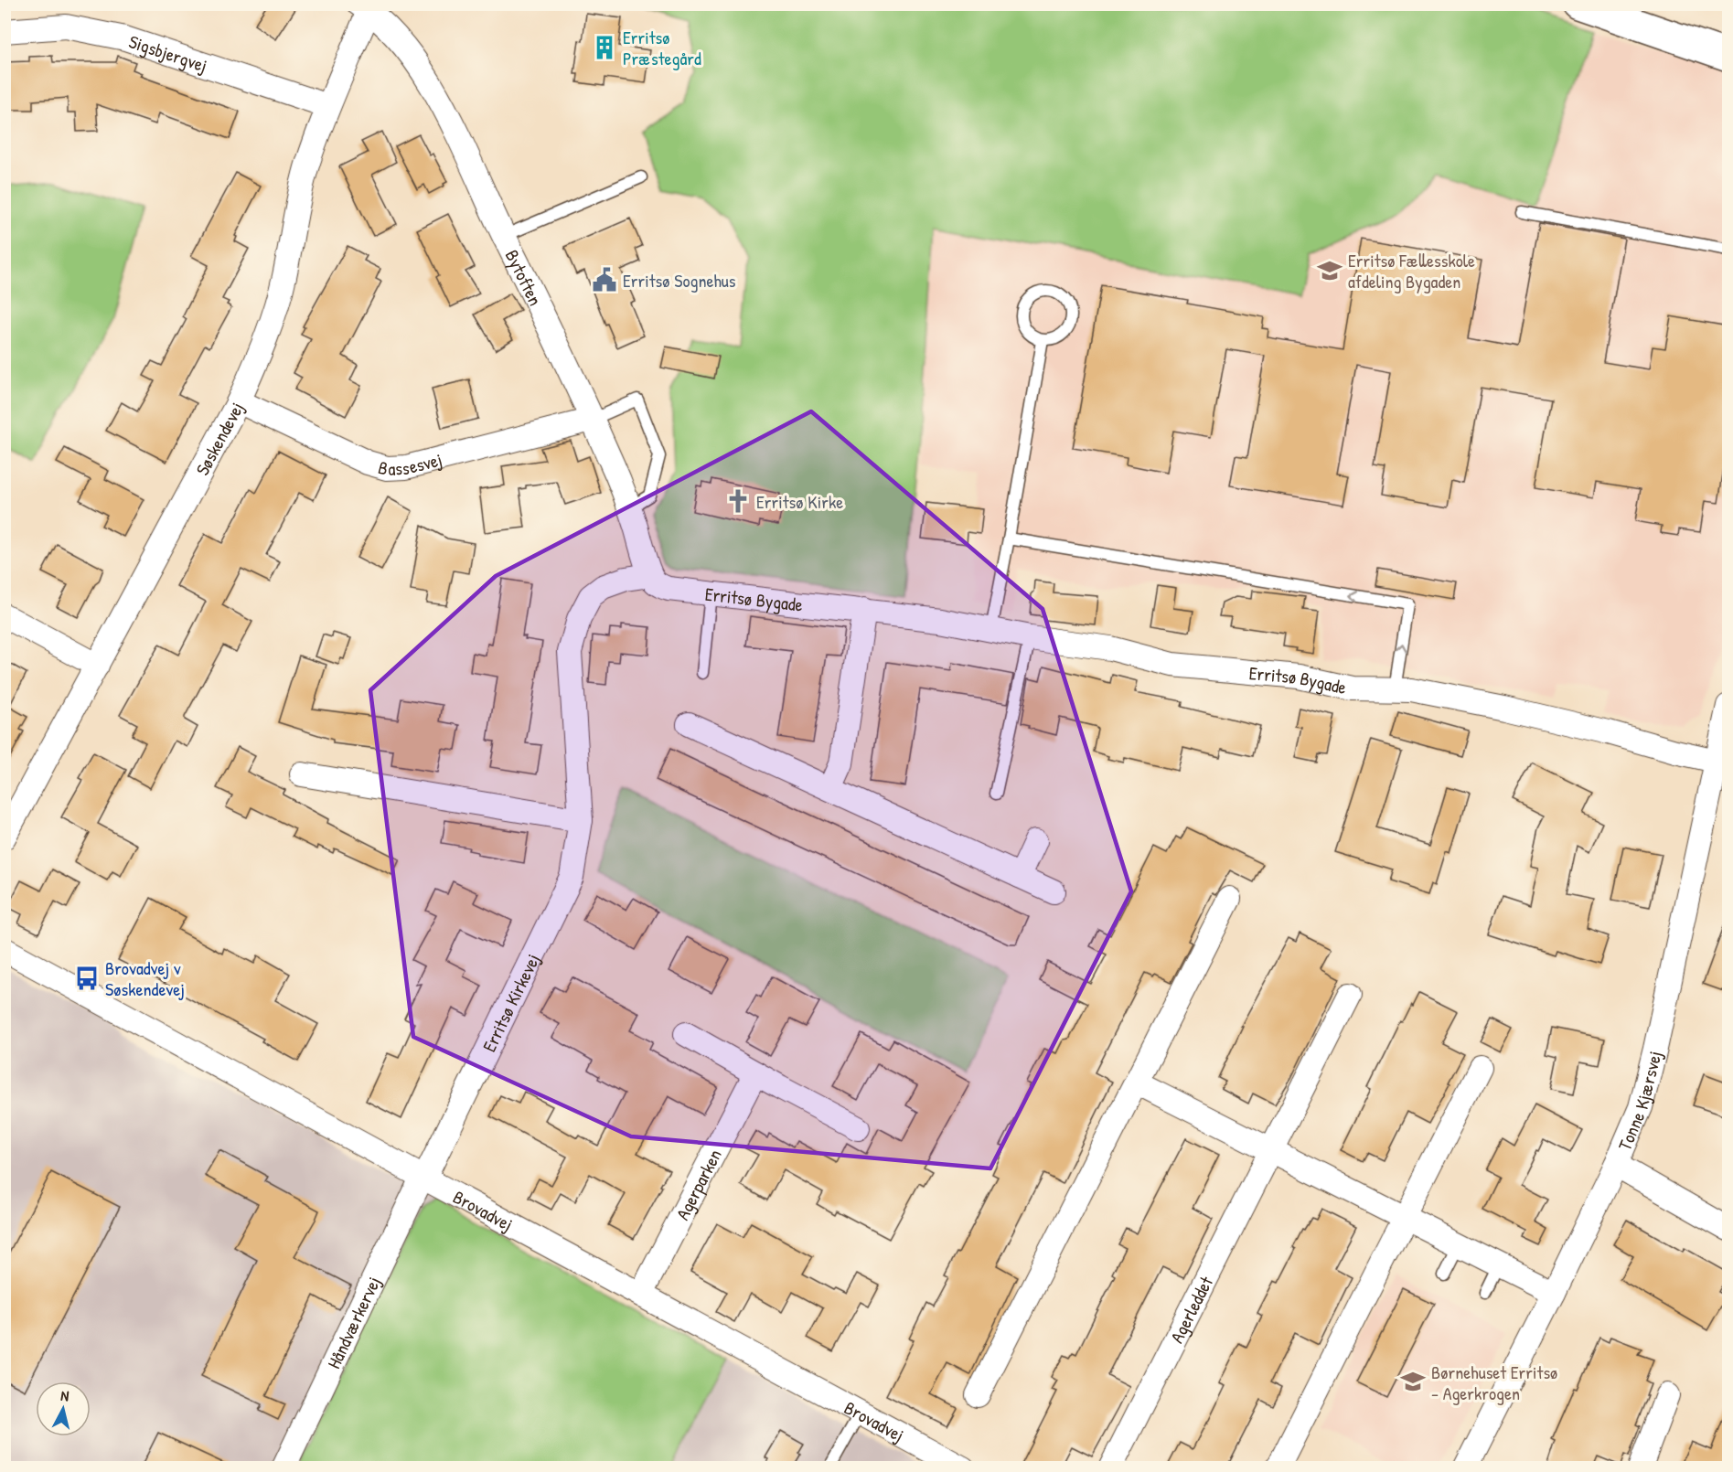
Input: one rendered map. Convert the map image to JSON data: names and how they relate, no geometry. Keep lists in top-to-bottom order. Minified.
{"streets":{"street":["Sigsbjergvej","Bytoften","Søskendevej","Bassesvej","Erritsø Bygade","Erritsø Kirkevej","Tonne Kjærsvej","Agerparken","Brovadvej","Agerleddet","Håndværkervej"]},"crossings":[["Sigsbjergvej","Søskendevej"],["Bytoften","Søskendevej"],["Bytoften","Bassesvej"],["Bytoften","Erritsø Bygade"],["Bytoften","Erritsø Kirkevej"],["Søskendevej","Bassesvej"],["Erritsø Bygade","Erritsø Kirkevej"],["Erritsø Bygade","Tonne Kjærsvej"],["Erritsø Kirkevej","Brovadvej"],["Erritsø Kirkevej","Håndværkervej"],["Agerparken","Brovadvej"],["Brovadvej","Håndværkervej"]],"places":{"building":["Erritsø Præstegård"],"school or university":["Erritsø Fællesskole afdeling Bygaden","Børnehuset Erritsø - Agerkrogen"],"public building":["Erritsø Sognehus"],"church":["Erritsø Kirke"],"bus stop":["Brovadvej v Søskendevej"]},"north":"top"}
